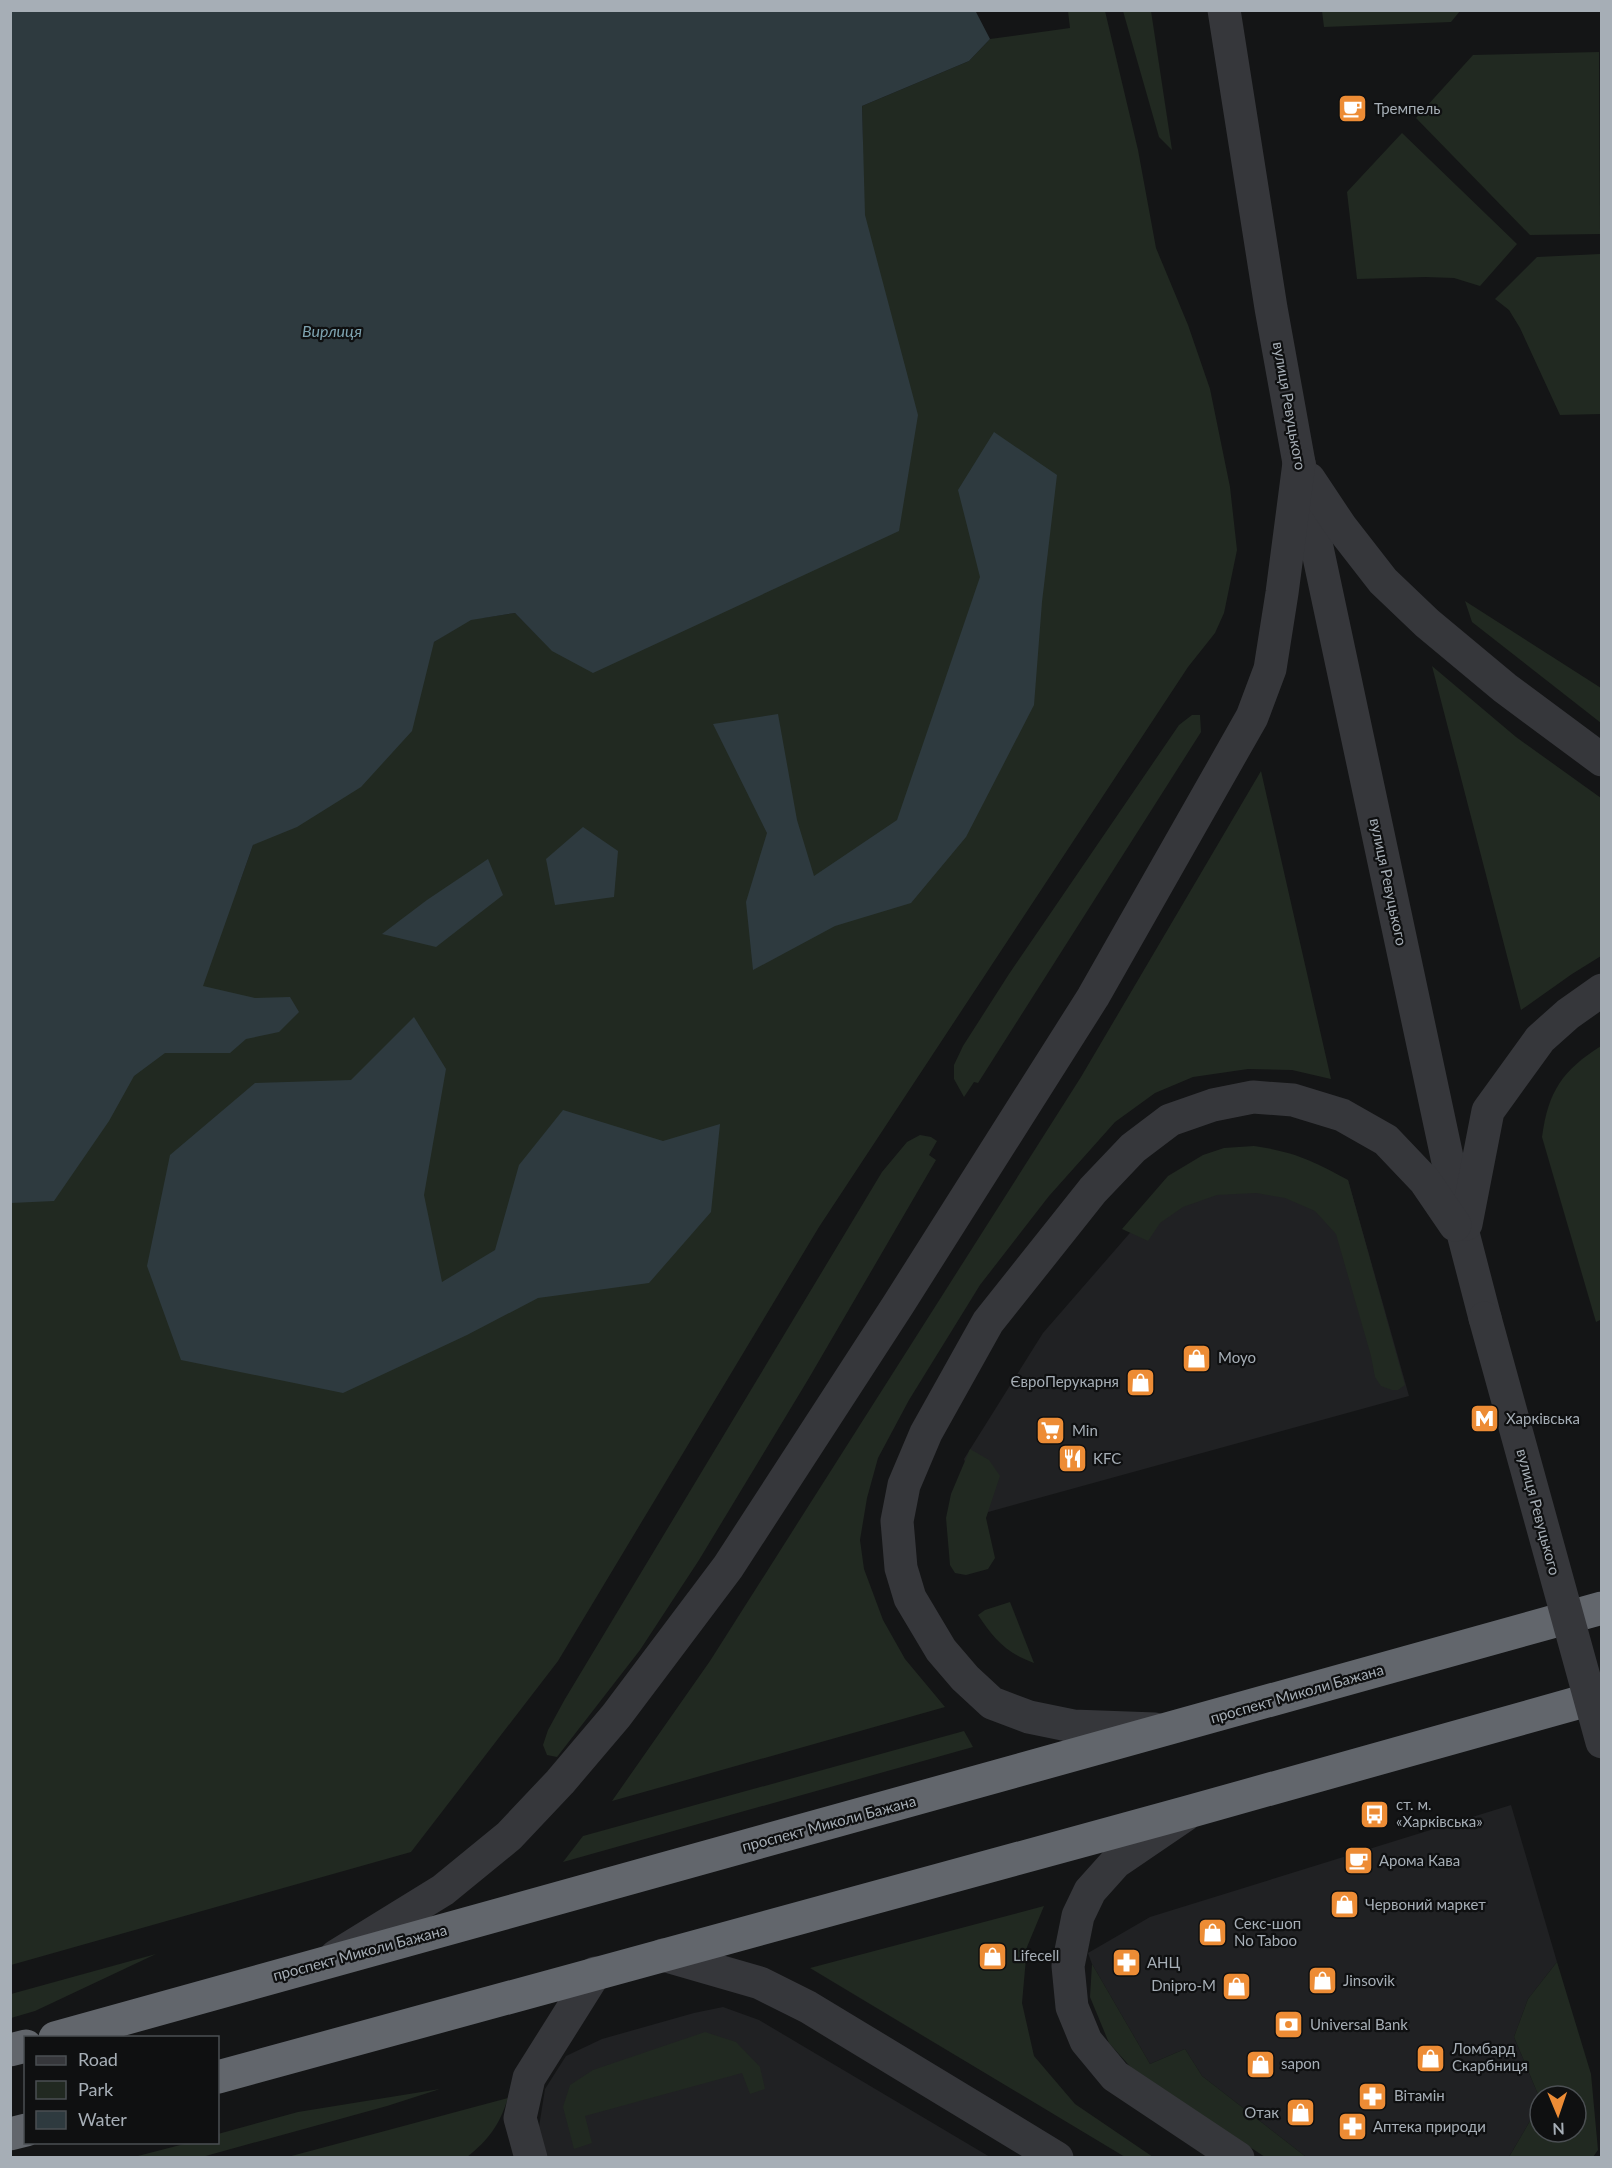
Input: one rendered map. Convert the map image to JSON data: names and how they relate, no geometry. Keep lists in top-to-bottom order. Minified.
{"streets":{"highway":["проспект Миколи Бажана"],"street":["вулиця Ревуцького"]},"water":["Вирлиця"],"places":{"cafe":["Тремпель","Арома Кава"],"shop":["Moyo","ЄвроПерукарня","Червоний маркет","Секс-шоп No Taboo","Lifecell","Jinsovik","Dnipro-M","Ломбард Скарбниця","sapon","Отак"],"metro station":["Харківська"],"supermarket":["Min"],"restaurant":["KFC"],"bus stop":["ст. м. «Харківська»"],"pharmacy":["АНЦ","Вітамін","Аптека природи"],"bank":["Universal Bank"]},"legend":["Road","Park","Water"],"north":"bottom"}
